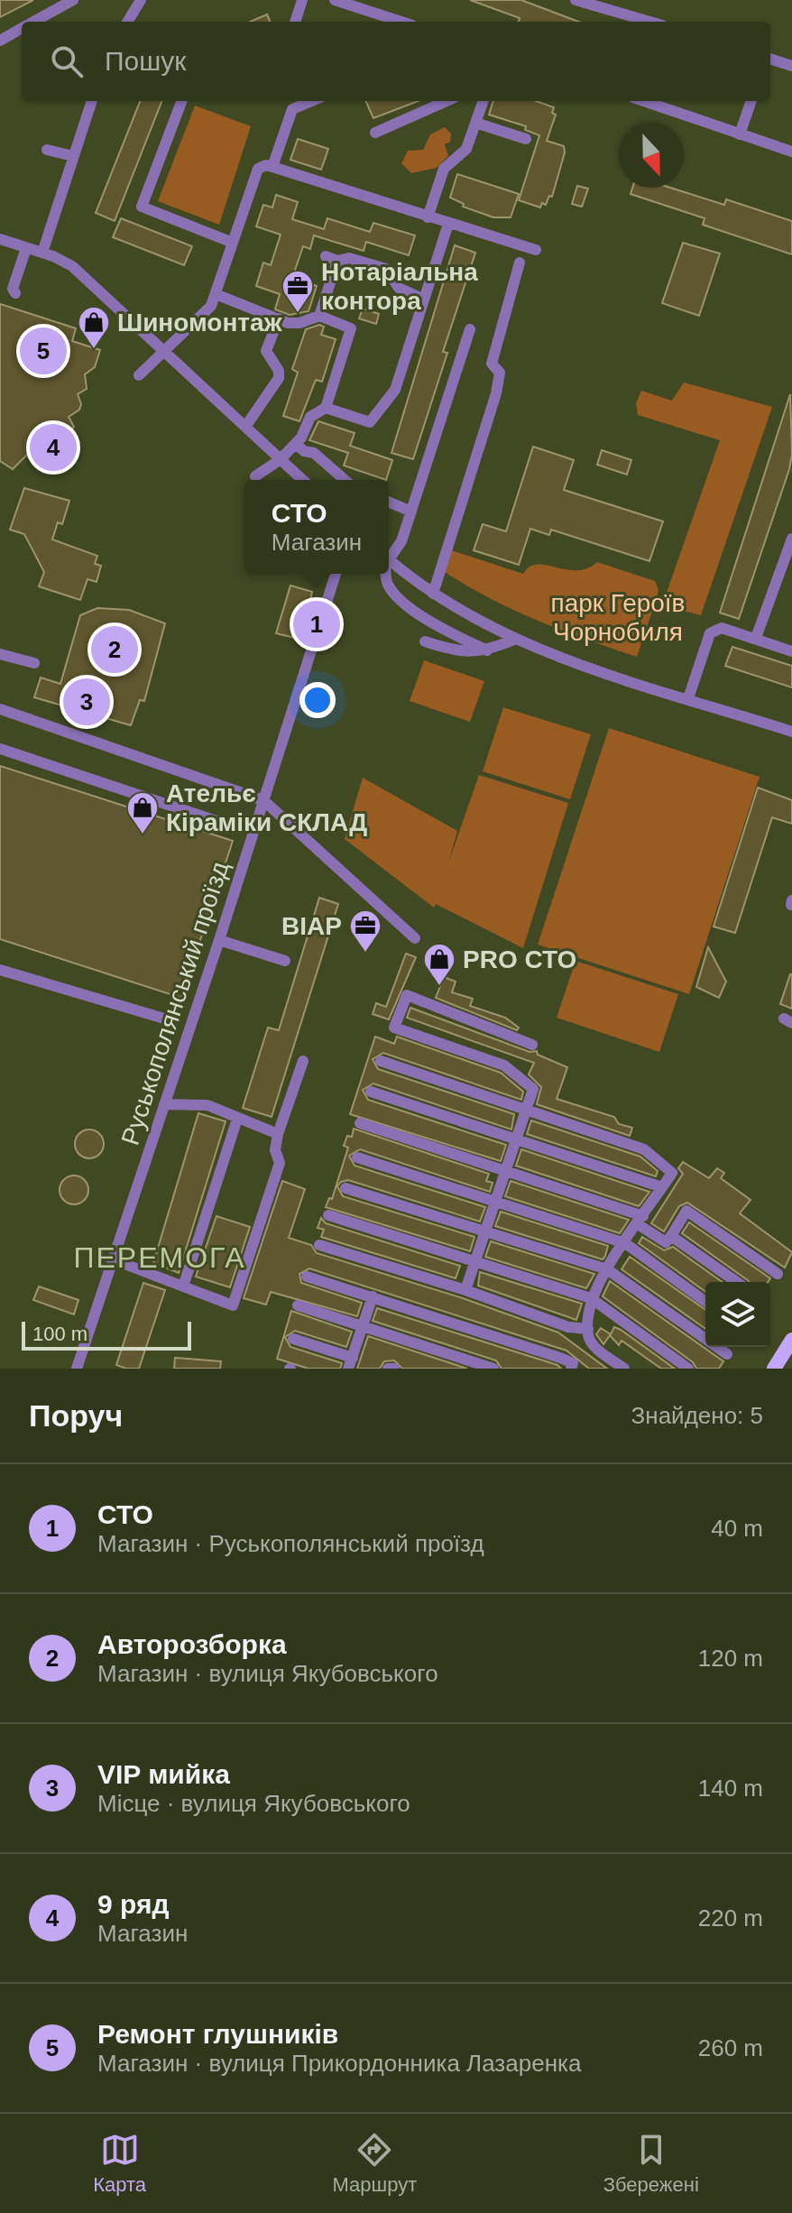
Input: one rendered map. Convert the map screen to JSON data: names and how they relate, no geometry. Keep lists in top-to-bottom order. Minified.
{"streets":{"street":["Руськополянський проїзд"]},"districts":["ПЕРЕМОГА"],"parks":["парк Героїв Чорнобиля"],"places":{"office":["Нотаріальна контора","ВІАР"],"shop":["Шиномонтаж","Ательє Кіраміки СКЛАД","PRO СТО"]},"scale_bar":"100 m","north":"bottom","page":{"search":"Пошук","pins":["5","4","1","2","3"],"popup":["СТО","Магазин"],"scale":"100 m","heading":["Поруч","Знайдено: 5"],"list":[{"mark":"1","name":"СТО","note":"Магазин · Руськополянський проїзд","value":"40 m"},{"mark":"2","name":"Авторозборка","note":"Магазин · вулиця Якубовського","value":"120 m"},{"mark":"3","name":"VIP мийка","note":"Місце · вулиця Якубовського","value":"140 m"},{"mark":"4","name":"9 ряд","note":"Магазин","value":"220 m"},{"mark":"5","name":"Ремонт глушників","note":"Магазин · вулиця Прикордонника Лазаренка","value":"260 m"}],"nav":["Карта","Маршрут","Збережені"]}}
